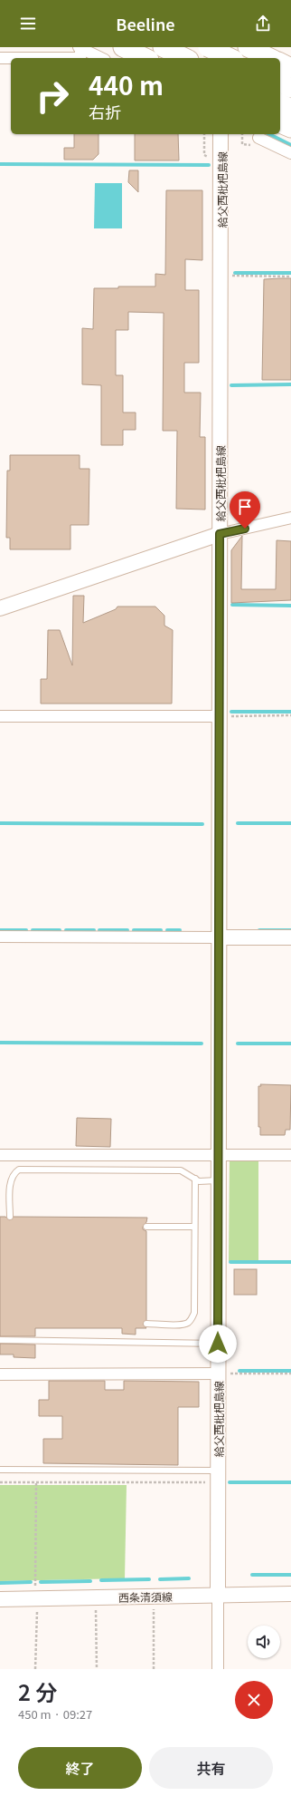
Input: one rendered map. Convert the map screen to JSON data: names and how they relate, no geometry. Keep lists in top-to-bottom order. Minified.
{"streets":{"main road":["給父西枇杷島線","西条清須線"]},"crossings":[["給父西枇杷島線","西条清須線"]],"page":{"header":"Beeline","turn":["440 m","右折"],"heading":["2 分","450 m · 09:27"],"buttons":["終了","共有"]}}
